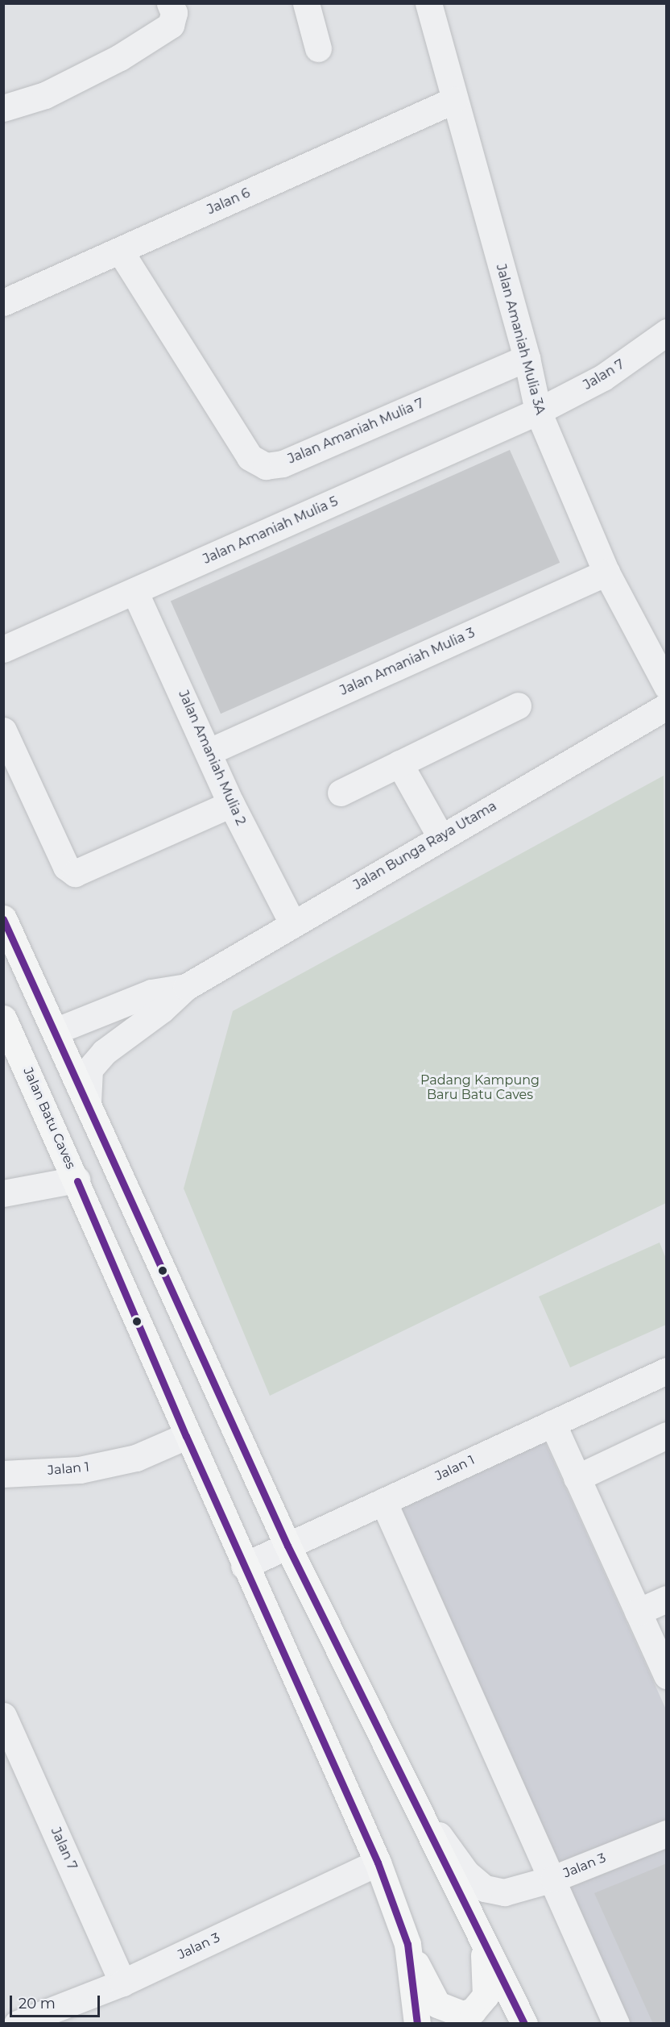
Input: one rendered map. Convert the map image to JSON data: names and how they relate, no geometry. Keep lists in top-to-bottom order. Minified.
{"streets":{"main road":["Jalan Batu Caves"],"street":["Jalan 6","Jalan Amaniah Mulia 3A","Jalan 7","Jalan Amaniah Mulia 7","Jalan Amaniah Mulia 5","Jalan Amaniah Mulia 3","Jalan Amaniah Mulia 2","Jalan Bunga Raya Utama","Jalan 1","Jalan 3"]},"crossings":[["Jalan 6","Jalan Amaniah Mulia 3A"],["Jalan 6","Jalan Amaniah Mulia 7"],["Jalan Amaniah Mulia 3A","Jalan 7"],["Jalan Amaniah Mulia 3A","Jalan Amaniah Mulia 7"],["Jalan Amaniah Mulia 3A","Jalan Amaniah Mulia 5"],["Jalan Amaniah Mulia 3A","Jalan Amaniah Mulia 3"],["Jalan 7","Jalan Amaniah Mulia 5"],["Jalan 7","Jalan 3"],["Jalan Amaniah Mulia 5","Jalan Amaniah Mulia 2"],["Jalan Amaniah Mulia 3","Jalan Amaniah Mulia 2"],["Jalan Amaniah Mulia 2","Jalan Bunga Raya Utama"],["Jalan Batu Caves","Jalan 1"],["Jalan Batu Caves","Jalan 3"]],"parks":["Padang Kampung Baru Batu Caves"],"scale_bar":"20 m"}
